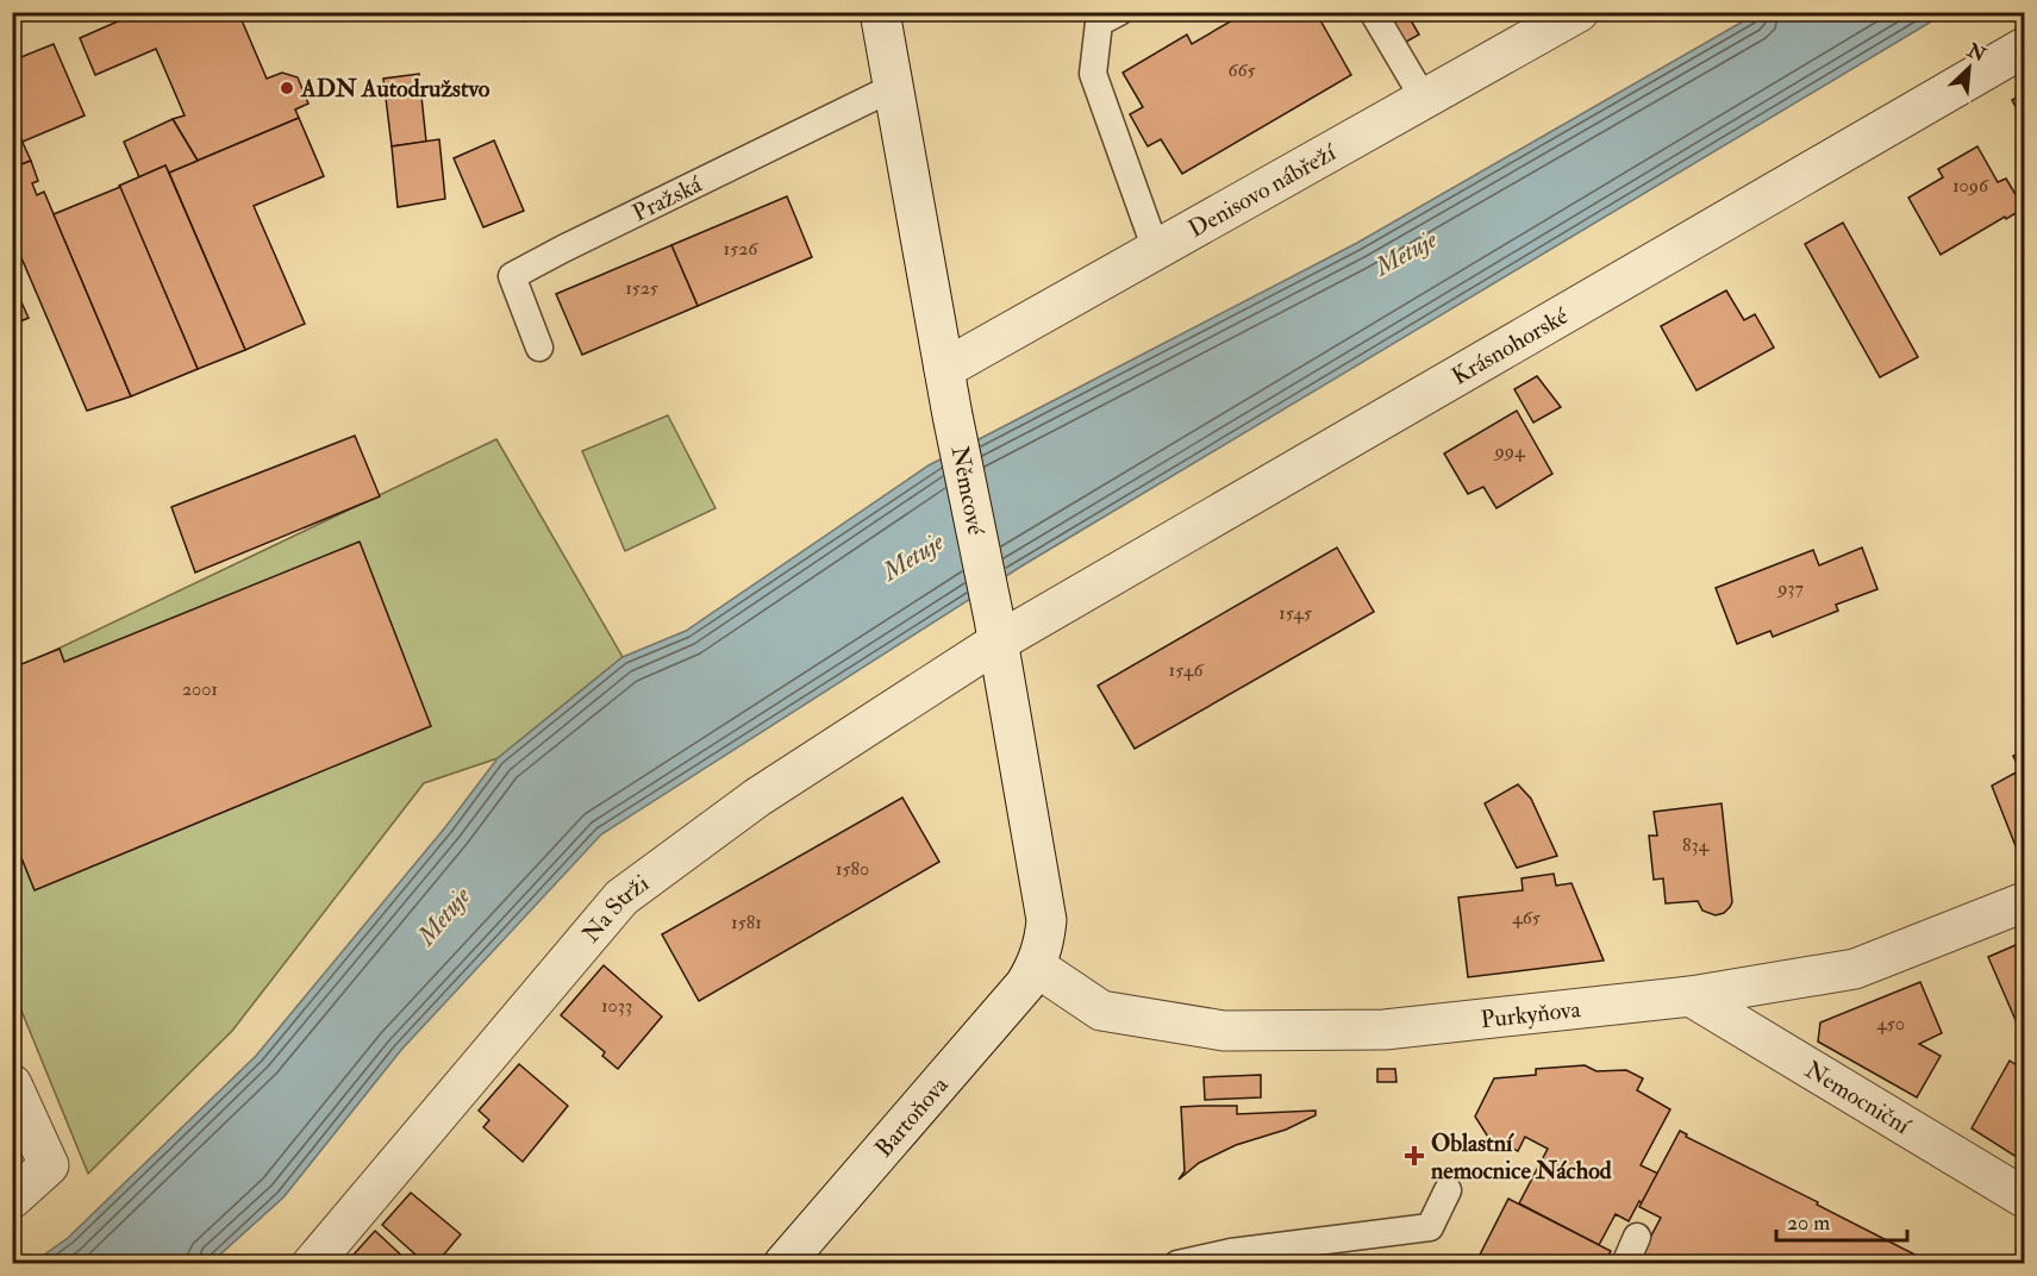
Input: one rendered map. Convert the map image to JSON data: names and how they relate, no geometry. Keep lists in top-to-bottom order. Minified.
{"streets":{"street":["Denisovo nábřeží","Krásnohorské","Němcové","Na Strži","Purkyňova","Nemocniční","Bartoňova"],"lane":["Pražská"]},"crossings":[["Denisovo nábřeží","Němcové"],["Pražská","Němcové"],["Krásnohorské","Němcové"],["Krásnohorské","Na Strži"],["Němcové","Na Strži"],["Němcové","Purkyňova"],["Němcové","Bartoňova"],["Purkyňova","Nemocniční"],["Purkyňova","Bartoňova"]],"water":["Metuje"],"places":{"other":["ADN Autodružstvo"],"health":["Oblastní nemocnice Náchod"]},"house_numbers":["665","1096","1526","1525","994","937","1545","1546","2001","834","1580","465","1581","1033","450"],"scale_bar":"20 m","north":"top right"}
